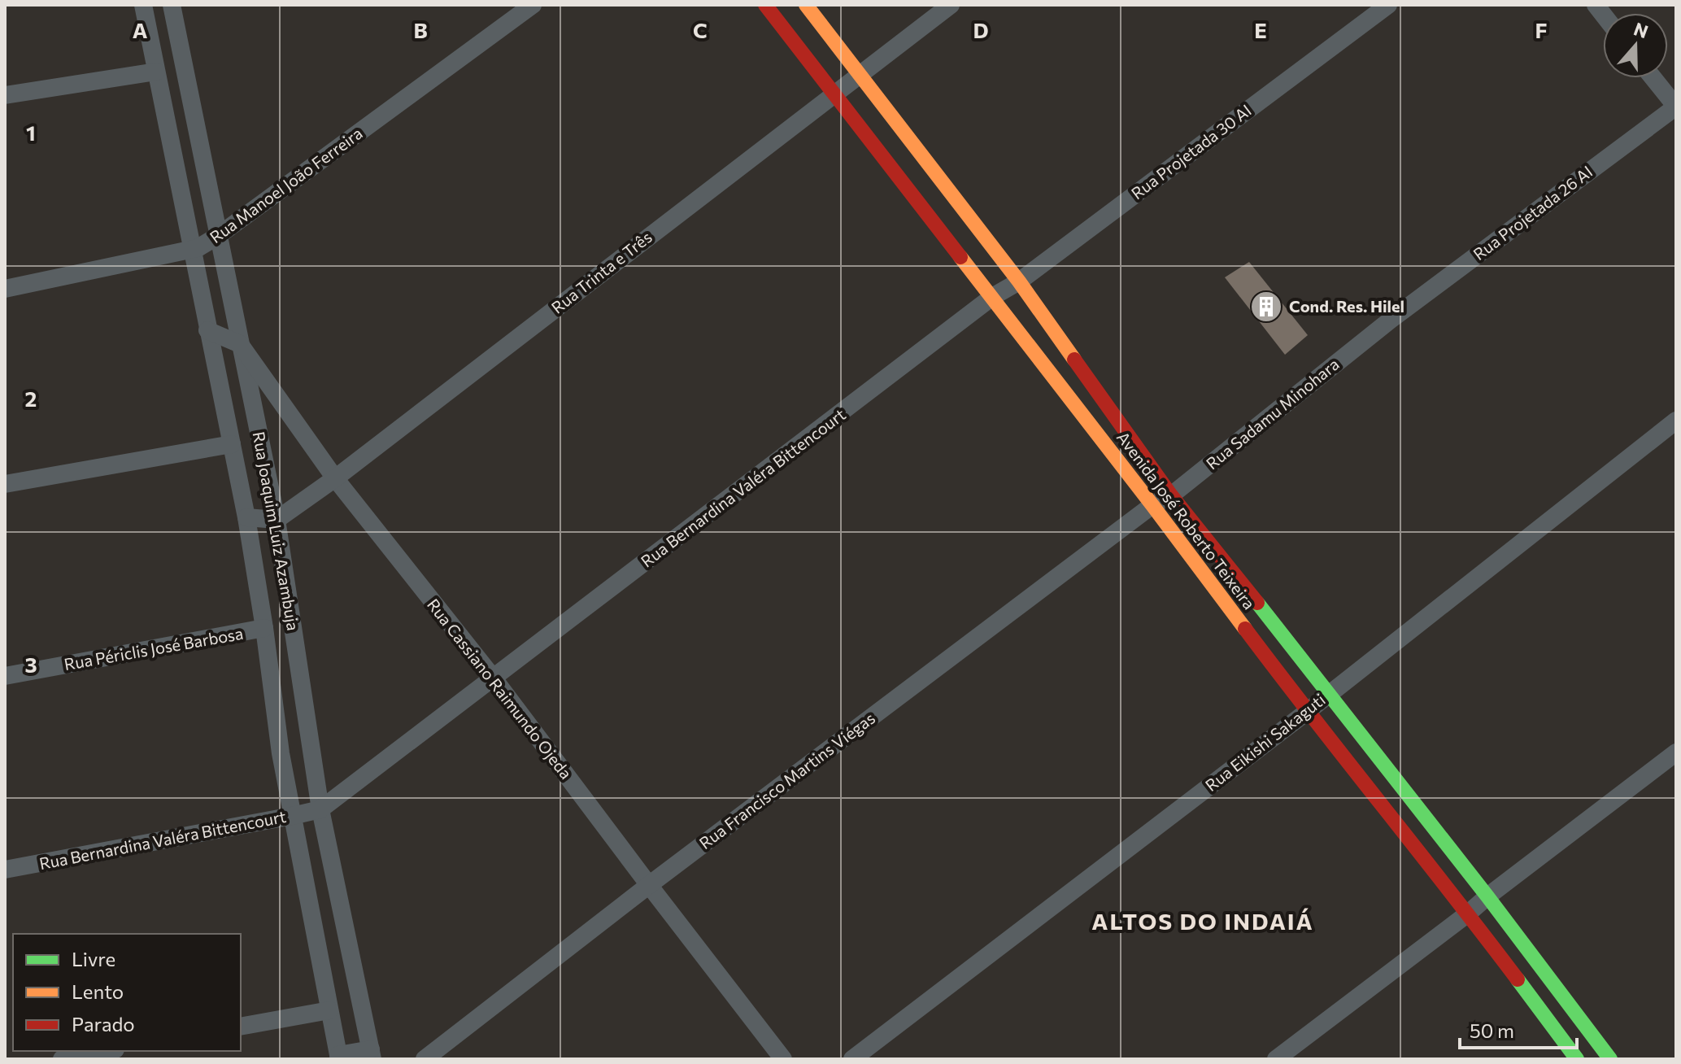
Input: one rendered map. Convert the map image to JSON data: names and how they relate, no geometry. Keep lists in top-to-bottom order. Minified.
{"streets":{"street":["Rua Projetada 30 AI","Rua Manoel João Ferreira","Rua Projetada 26 AI","Rua Trinta e Três","Rua Sadamu Minohara","Rua Bernardina Valéra Bittencourt","Avenida José Roberto Teixeira","Rua Joaquim Luiz Azambuja","Rua Périclis José Barbosa","Rua Cassiano Raimundo Ojeda","Rua Eikishi Sakaguti","Rua Francisco Martins Viégas"]},"crossings":[["Rua Projetada 30 AI","Rua Bernardina Valéra Bittencourt"],["Rua Projetada 30 AI","Avenida José Roberto Teixeira"],["Rua Manoel João Ferreira","Rua Joaquim Luiz Azambuja"],["Rua Projetada 26 AI","Rua Sadamu Minohara"],["Rua Trinta e Três","Avenida José Roberto Teixeira"],["Rua Trinta e Três","Rua Joaquim Luiz Azambuja"],["Rua Trinta e Três","Rua Cassiano Raimundo Ojeda"],["Rua Sadamu Minohara","Avenida José Roberto Teixeira"],["Rua Sadamu Minohara","Rua Francisco Martins Viégas"],["Rua Bernardina Valéra Bittencourt","Avenida José Roberto Teixeira"],["Rua Bernardina Valéra Bittencourt","Rua Joaquim Luiz Azambuja"],["Rua Bernardina Valéra Bittencourt","Rua Cassiano Raimundo Ojeda"],["Avenida José Roberto Teixeira","Rua Eikishi Sakaguti"],["Avenida José Roberto Teixeira","Rua Francisco Martins Viégas"],["Rua Joaquim Luiz Azambuja","Rua Périclis José Barbosa"],["Rua Joaquim Luiz Azambuja","Rua Cassiano Raimundo Ojeda"],["Rua Cassiano Raimundo Ojeda","Rua Francisco Martins Viégas"]],"districts":["ALTOS DO INDAIÁ"],"places":{"building":["Cond. Res. Hilel"]},"legend":["Livre","Lento","Parado"],"scale_bar":"50 m","north":"top","grid":{"columns":["A","B","C","D","E","F"],"rows":["1","2","3"]}}
